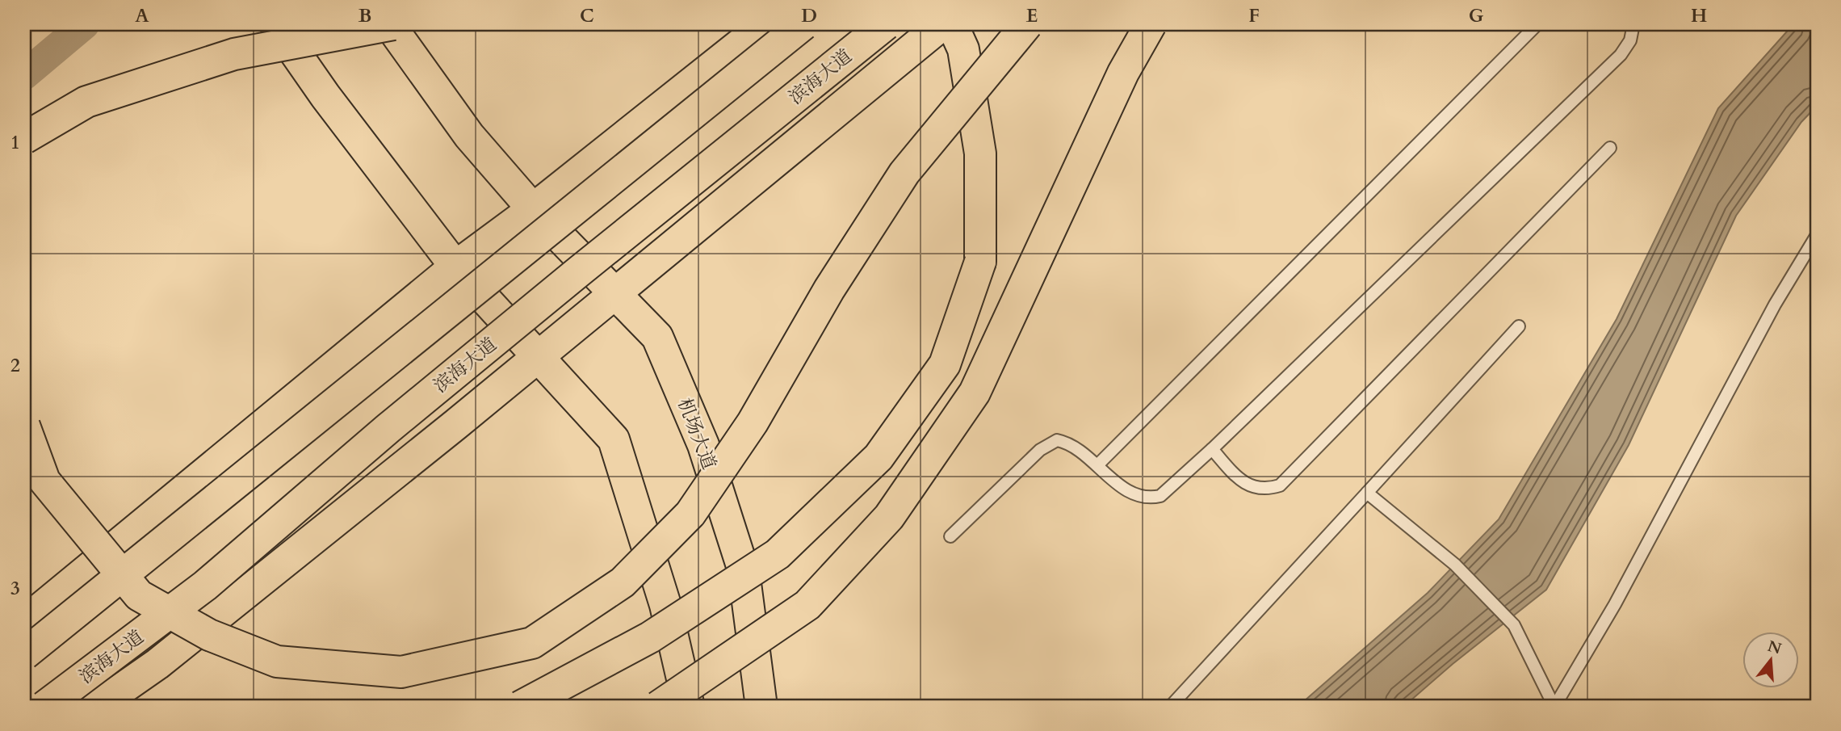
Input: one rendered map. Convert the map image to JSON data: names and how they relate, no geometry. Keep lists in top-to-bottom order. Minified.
{"streets":{"main road":["滨海大道","机场大道"]},"north":"top","grid":{"columns":["A","B","C","D","E","F","G","H"],"rows":["1","2","3"]}}
